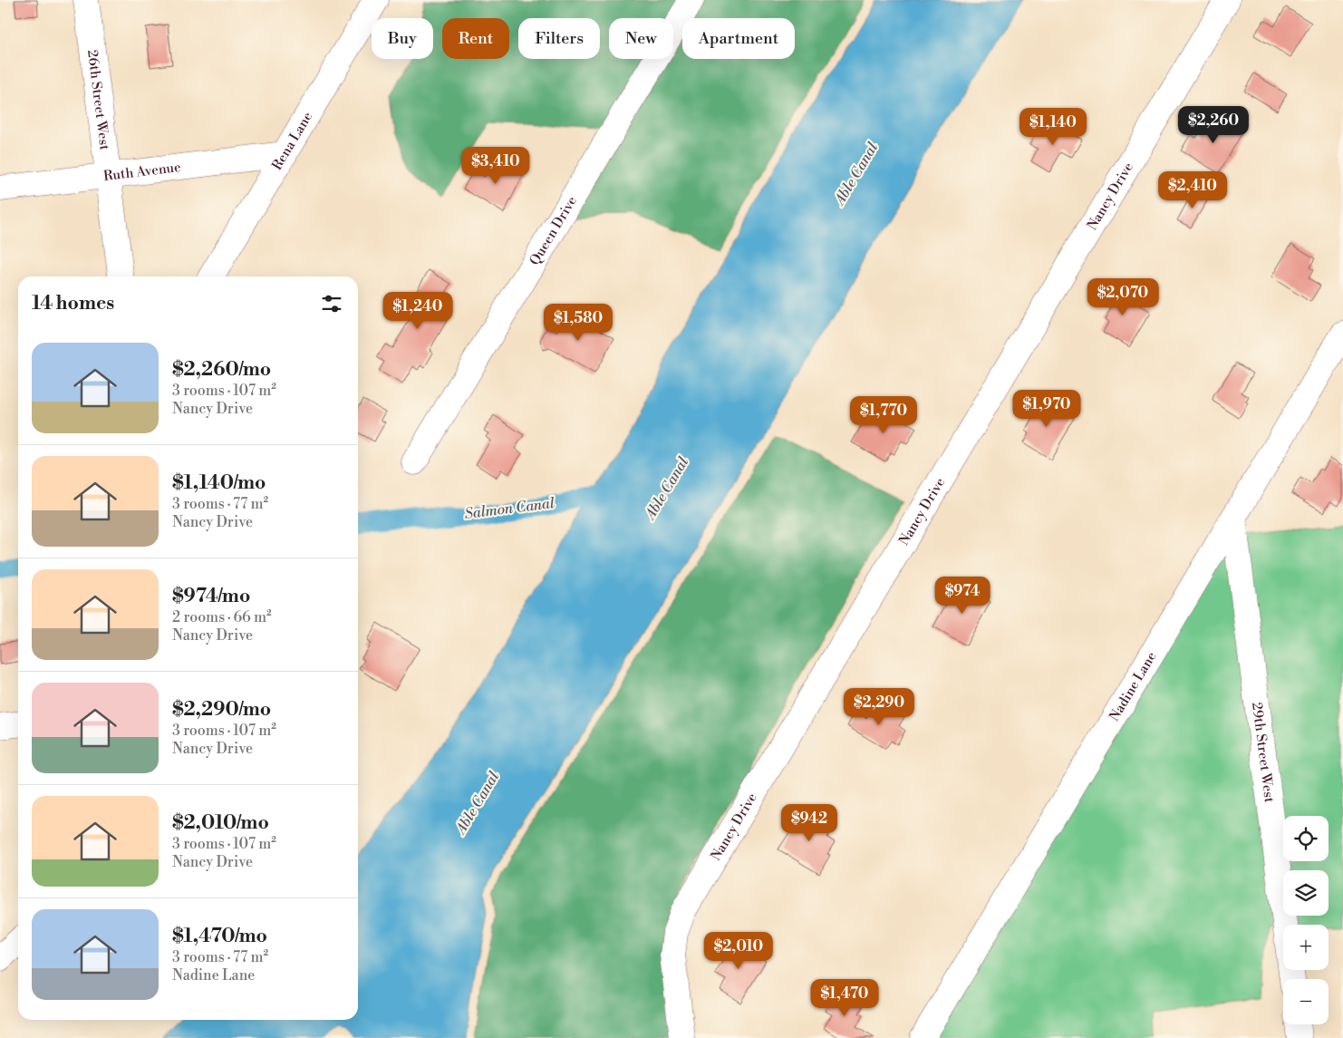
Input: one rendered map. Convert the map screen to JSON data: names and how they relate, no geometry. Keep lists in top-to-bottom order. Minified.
{"streets":{"street":["26th Street West","Rena Lane","Ruth Avenue","Nancy Drive","Queen Drive","Nadine Lane","29th Street West"]},"crossings":[["26th Street West","Ruth Avenue"],["Rena Lane","Ruth Avenue"],["Nadine Lane","29th Street West"]],"water":["Able Canal","Salmon Canal"],"page":{"chip":["Buy","Rent","Filters","New","Apartment"],"price":["$2,260","$1,140","$3,410","$2,410","$2,070","$1,240","$1,580","$1,970","$1,770","$974","$2,290","$942","$2,010","$1,470"],"heading":"14 homes","list":[{"name":"$2,260/mo","note":"3 rooms · 107 m² · Nancy Drive"},{"name":"$1,140/mo","note":"3 rooms · 77 m² · Nancy Drive"},{"name":"$974/mo","note":"2 rooms · 66 m² · Nancy Drive"},{"name":"$2,290/mo","note":"3 rooms · 107 m² · Nancy Drive"},{"name":"$2,010/mo","note":"3 rooms · 107 m² · Nancy Drive"},{"name":"$1,470/mo","note":"3 rooms · 77 m² · Nadine Lane"}],"map_buttons":["+","−"]}}
